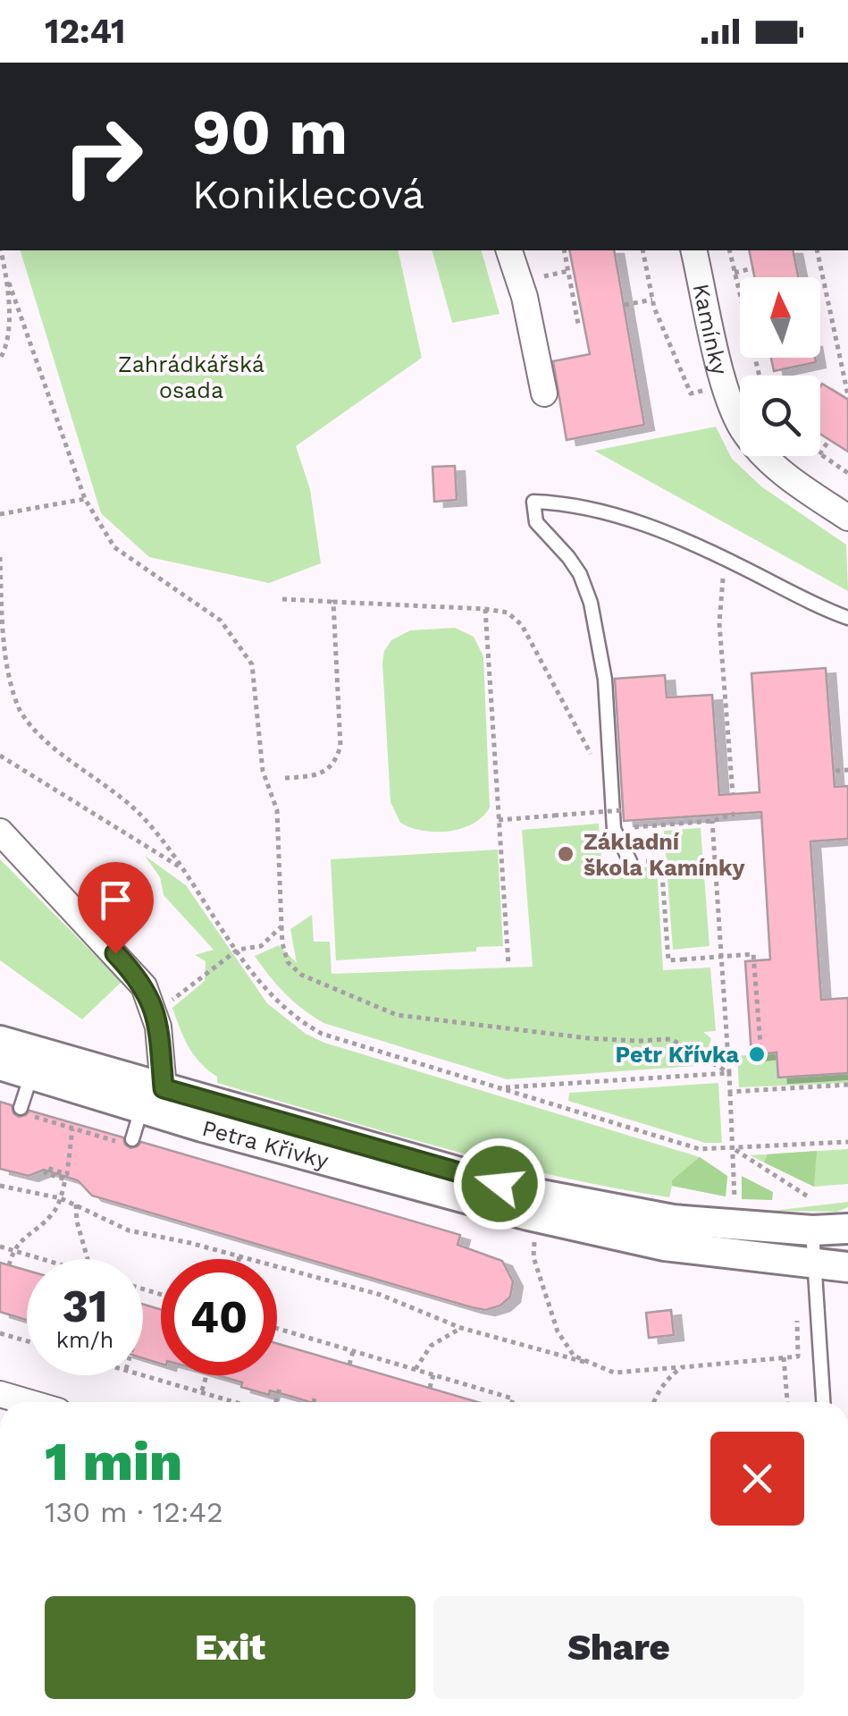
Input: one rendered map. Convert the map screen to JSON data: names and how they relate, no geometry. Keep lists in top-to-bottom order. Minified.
{"streets":{"street":["Kamínky","Petra Křivky"]},"parks":["Zahrádkářská osada"],"places":["Základní škola Kamínky","Petr Křívka"],"north":"top","page":{"status":"12:41","turn":["90 m","Koniklecová"],"speed":"31 km/h","limit":"40","heading":["1 min","130 m · 12:42"],"buttons":["Exit","Share"]}}
